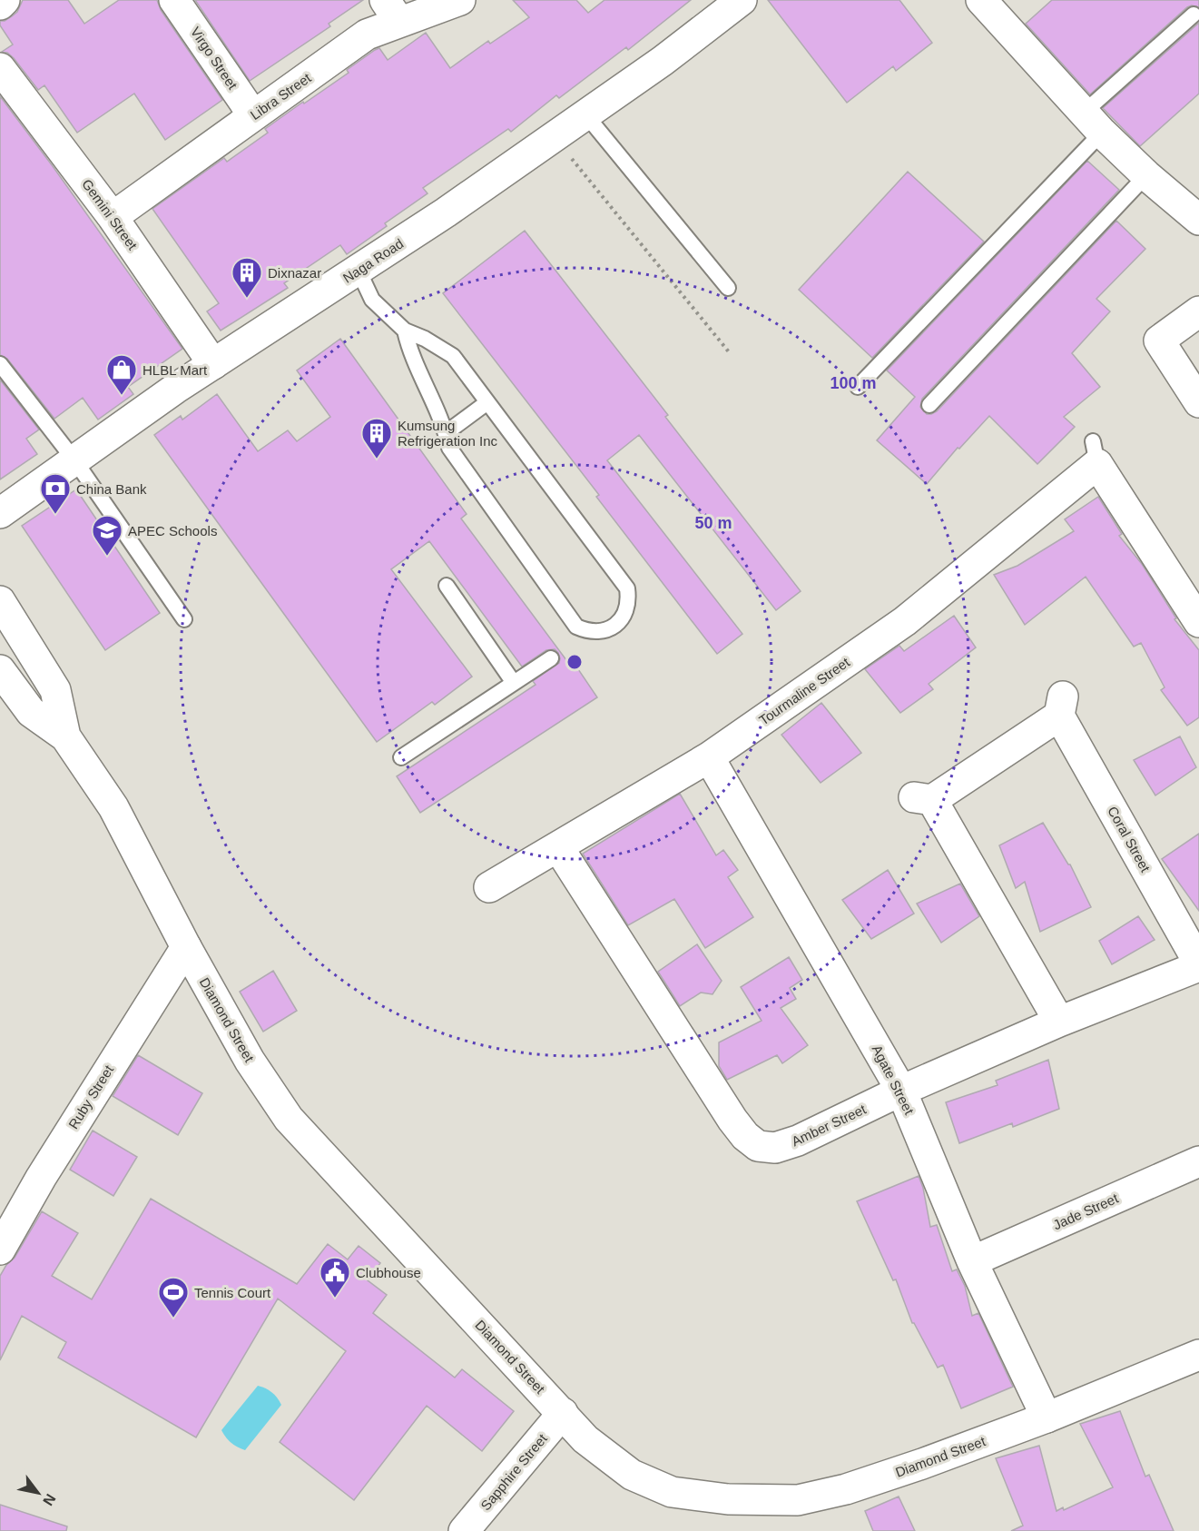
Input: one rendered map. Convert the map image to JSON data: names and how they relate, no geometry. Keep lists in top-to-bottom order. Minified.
{"streets":{"street":["Virgo Street","Libra Street","Gemini Street","Naga Road","Tourmaline Street","Coral Street","Diamond Street","Agate Street","Ruby Street","Amber Street","Jade Street","Sapphire Street"]},"crossings":[["Virgo Street","Libra Street"],["Libra Street","Gemini Street"],["Gemini Street","Naga Road"],["Tourmaline Street","Agate Street"],["Tourmaline Street","Amber Street"],["Coral Street","Amber Street"],["Diamond Street","Agate Street"],["Diamond Street","Ruby Street"],["Diamond Street","Sapphire Street"],["Agate Street","Amber Street"],["Agate Street","Jade Street"]],"places":{"building":["Dixnazar","Kumsung Refrigeration Inc"],"shop":["HLBL Mart"],"bank":["China Bank"],"school or university":["APEC Schools"],"public building":["Clubhouse"],"sports":["Tennis Court"]},"north":"bottom right","rings":["100 m","50 m"]}
